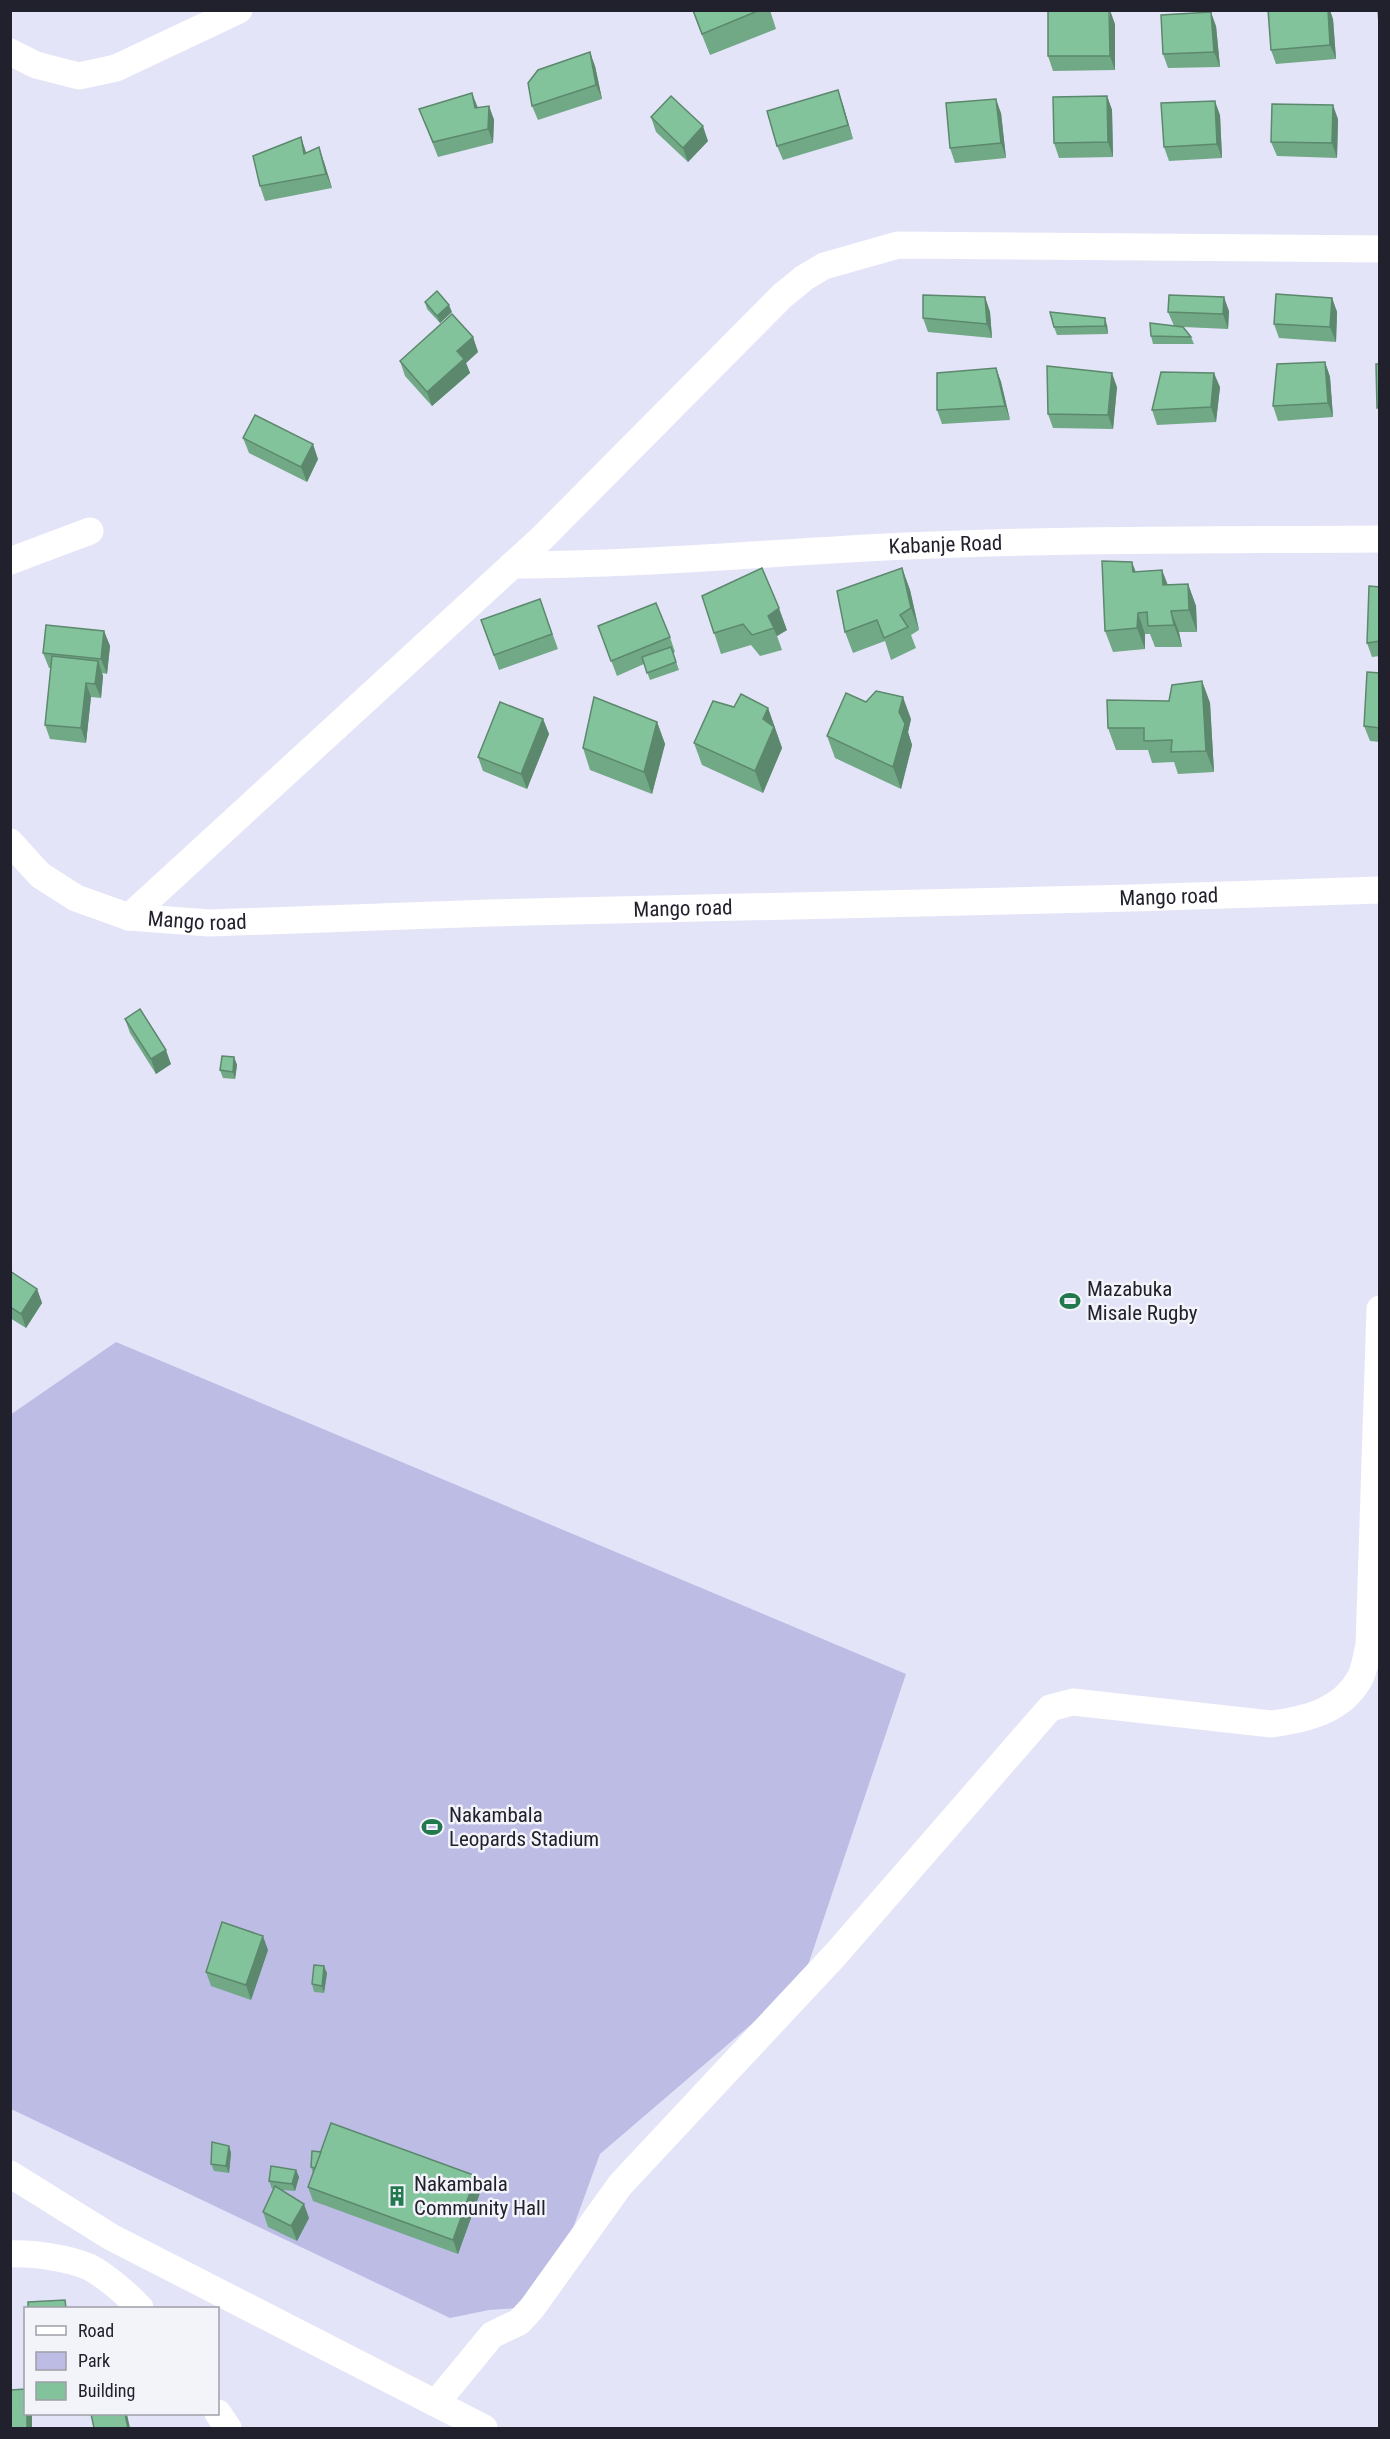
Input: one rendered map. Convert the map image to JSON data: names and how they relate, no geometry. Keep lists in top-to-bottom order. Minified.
{"streets":{"street":["Kabanje Road","Mango road"]},"places":{"sports":["Mazabuka Misale Rugby","Nakambala Leopards Stadium"],"building":["Nakambala Community Hall"]},"legend":["Road","Park","Building"]}
